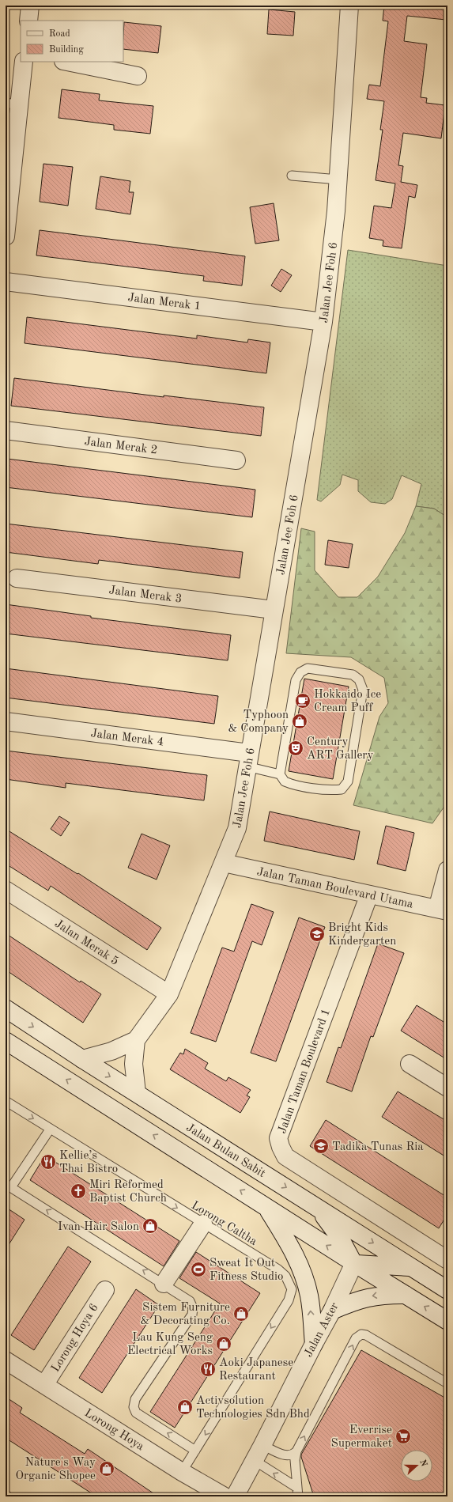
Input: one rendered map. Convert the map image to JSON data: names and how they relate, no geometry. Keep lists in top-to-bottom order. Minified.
{"streets":{"street":["Jalan Jee Foh 6","Jalan Merak 1","Jalan Merak 2","Jalan Merak 3","Jalan Merak 4","Jalan Taman Boulevard Utama","Jalan Merak 5","Jalan Taman Boulevard 1","Jalan Bulan Sabit","Jalan Aster","Lorong Hoya 6","Lorong Hoya"],"lane":["Lorong Caltha"]},"crossings":[["Jalan Jee Foh 6","Jalan Merak 1"],["Jalan Jee Foh 6","Jalan Merak 3"],["Jalan Jee Foh 6","Jalan Merak 4"],["Jalan Jee Foh 6","Jalan Taman Boulevard Utama"],["Jalan Jee Foh 6","Jalan Merak 5"],["Jalan Jee Foh 6","Jalan Bulan Sabit"],["Jalan Taman Boulevard Utama","Jalan Taman Boulevard 1"],["Lorong Caltha","Lorong Hoya"],["Lorong Hoya 6","Lorong Hoya"]],"places":{"cafe":["Hokkaido Ice Cream Puff"],"shop":["Typhoon & Company","Ivan Hair Salon","Sistem Furniture & Decorating Co.","Lau Kung Seng Electrical Works","Activsolution Technologies Sdn Bhd","Nature's Way Organic Shopee"],"theatre":["Century ART Gallery"],"school or university":["Bright Kids Kindergarten","Tadika Tunas Ria"],"restaurant":["Kellie’s Thai Bistro","Aoki Japanese Restaurant"],"church":["Miri Reformed Baptist Church"],"sports":["Sweat It Out Fitness Studio"],"supermarket":["Everrise Supermaket"]},"legend":["Road","Building"],"north":"right"}
